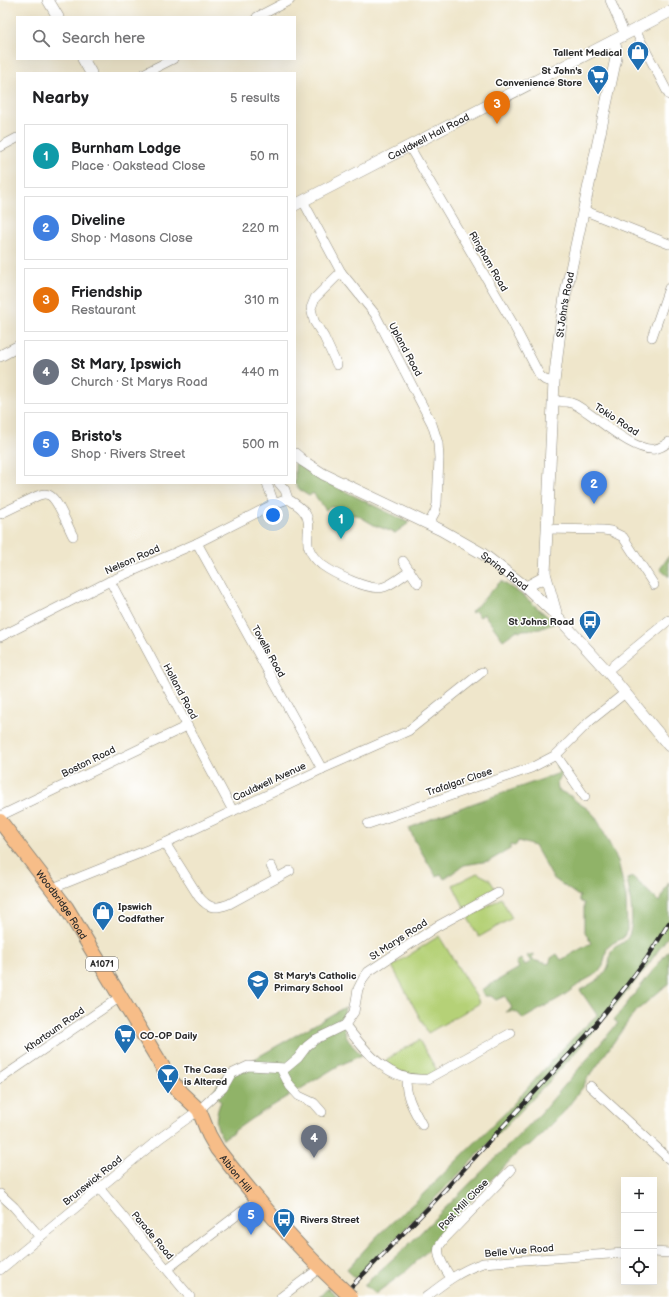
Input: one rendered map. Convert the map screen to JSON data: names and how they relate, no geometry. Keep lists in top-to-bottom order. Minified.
{"streets":{"main road":["Woodbridge Road","A1071","Albion Hill"],"street":["Cauldwell Hall Road","Ringham Road","St John's Road","Upland Road","Tokio Road","Nelson Road","Spring Road","Tovells Road","Holland Road","Boston Road","Cauldwell Avenue","Trafalgar Close","St Marys Road","Khartoum Road","Brunswick Road","Post Mill Close","Parade Road","Belle Vue Road"]},"crossings":[["Cauldwell Hall Road","Ringham Road"],["Cauldwell Hall Road","St John's Road"],["Cauldwell Hall Road","Upland Road"],["Ringham Road","St John's Road"],["St John's Road","Tokio Road"],["St John's Road","Spring Road"],["Upland Road","Spring Road"],["Nelson Road","Tovells Road"],["Nelson Road","Holland Road"],["Spring Road","Trafalgar Close"],["Tovells Road","Cauldwell Avenue"],["Holland Road","Boston Road"],["Holland Road","Cauldwell Avenue"],["Cauldwell Avenue","Woodbridge Road"],["Woodbridge Road","Khartoum Road"],["Woodbridge Road","Albion Hill"],["Woodbridge Road","Brunswick Road"],["Albion Hill","Brunswick Road"],["Brunswick Road","Parade Road"],["Post Mill Close","Belle Vue Road"]],"places":{"shop":["Tallent Medical","Ipswich Codfather"],"supermarket":["St John's Convenience Store","CO-OP Daily"],"bus stop":["St Johns Road","Rivers Street"],"school or university":["St Mary's Catholic Primary School"],"bar":["The Case is Altered"]},"page":{"search":"Search here","heading":["Nearby","5 results"],"pins":["3","2","1","4","5"],"list":[{"mark":"1","name":"Burnham Lodge","note":"Place · Oakstead Close","value":"50 m"},{"mark":"2","name":"Diveline","note":"Shop · Masons Close","value":"220 m"},{"mark":"3","name":"Friendship","note":"Restaurant","value":"310 m"},{"mark":"4","name":"St Mary, Ipswich","note":"Church · St Marys Road","value":"440 m"},{"mark":"5","name":"Bristo's","note":"Shop · Rivers Street","value":"500 m"}],"map_buttons":["+","−"]}}
